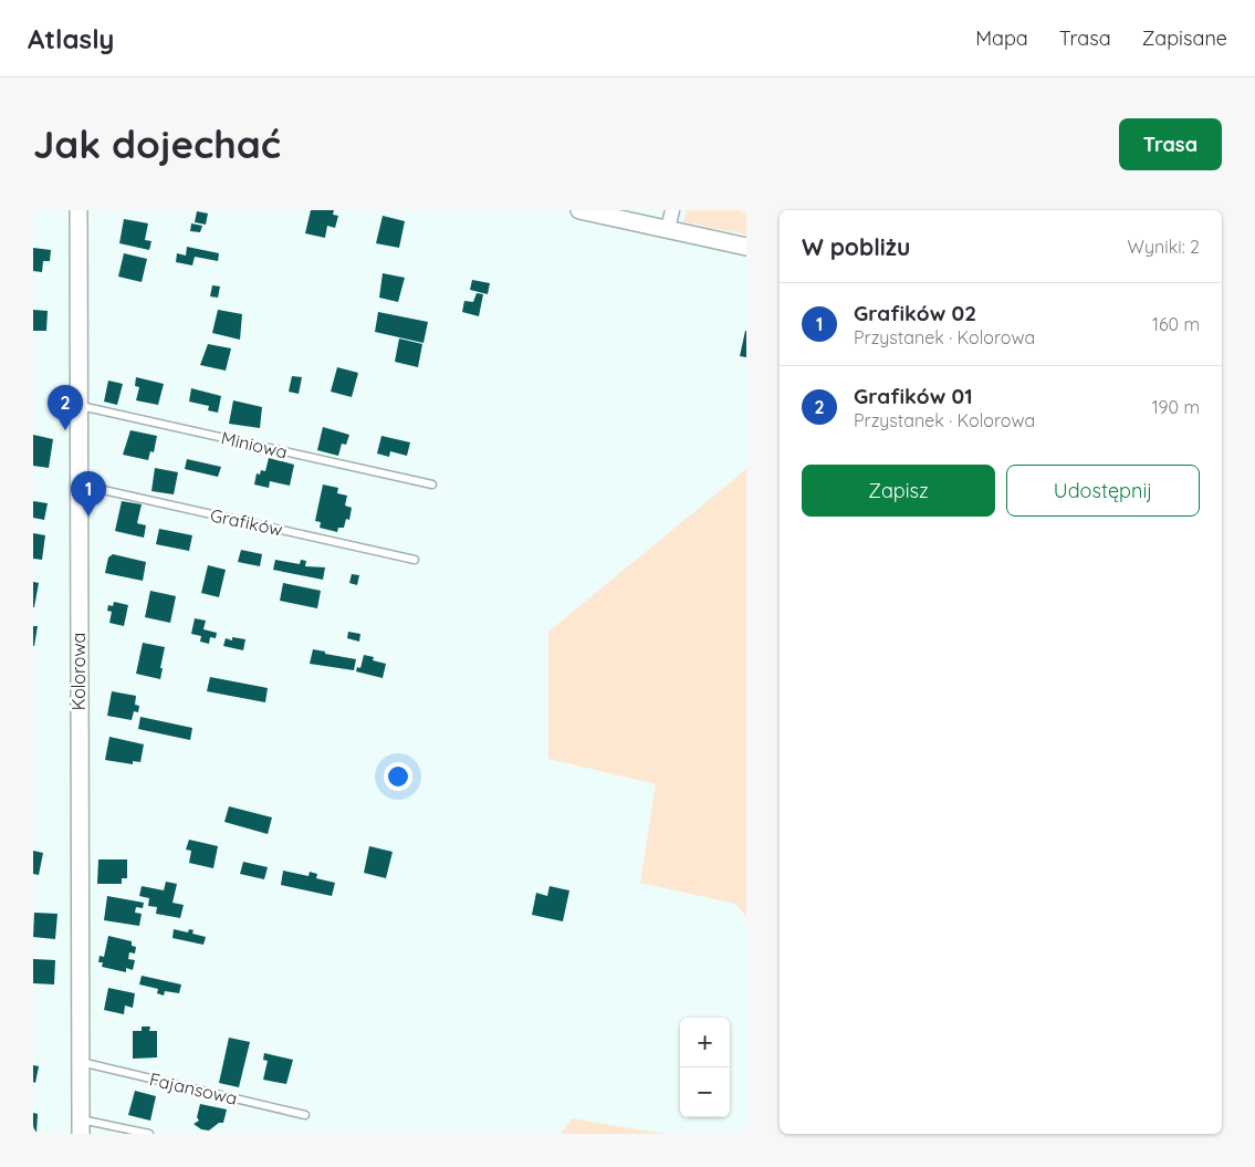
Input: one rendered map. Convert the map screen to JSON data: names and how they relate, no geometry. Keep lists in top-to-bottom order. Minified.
{"streets":{"street":["Kolorowa"],"lane":["Miniowa","Grafików","Fajansowa"]},"crossings":[["Miniowa","Kolorowa"],["Grafików","Kolorowa"],["Kolorowa","Fajansowa"]],"page":{"header":"Atlasly","nav":["Mapa","Trasa","Zapisane"],"buttons":["Trasa",["Zapisz","Udostępnij"]],"title":"Jak dojechać","heading":["W pobliżu","Wyniki: 2"],"list":[{"mark":"1","name":"Grafików 02","note":"Przystanek · Kolorowa","value":"160 m"},{"mark":"2","name":"Grafików 01","note":"Przystanek · Kolorowa","value":"190 m"}],"pins":["2","1"],"map_buttons":["+","−"]}}
